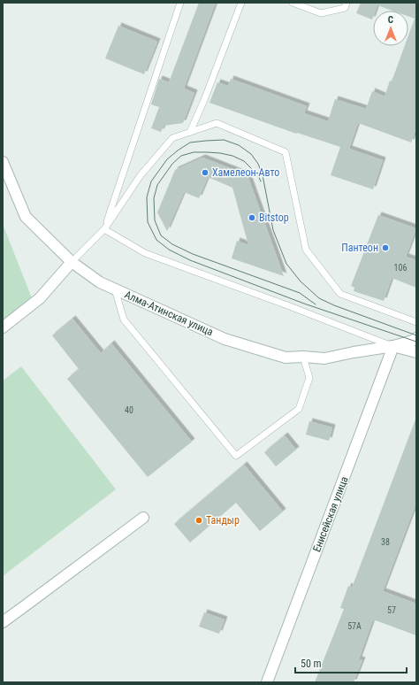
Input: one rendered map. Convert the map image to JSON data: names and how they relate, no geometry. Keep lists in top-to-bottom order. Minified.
{"streets":{"street":["Алма-Атинская улица","Енисейская улица"]},"crossings":[["Алма-Атинская улица","Енисейская улица"]],"places":["Хамелеон-Авто","Bitstop","Пантеон","Тандыр"],"house_numbers":["106","40","38","57","57А"],"scale_bar":"50 m","north":"top"}
